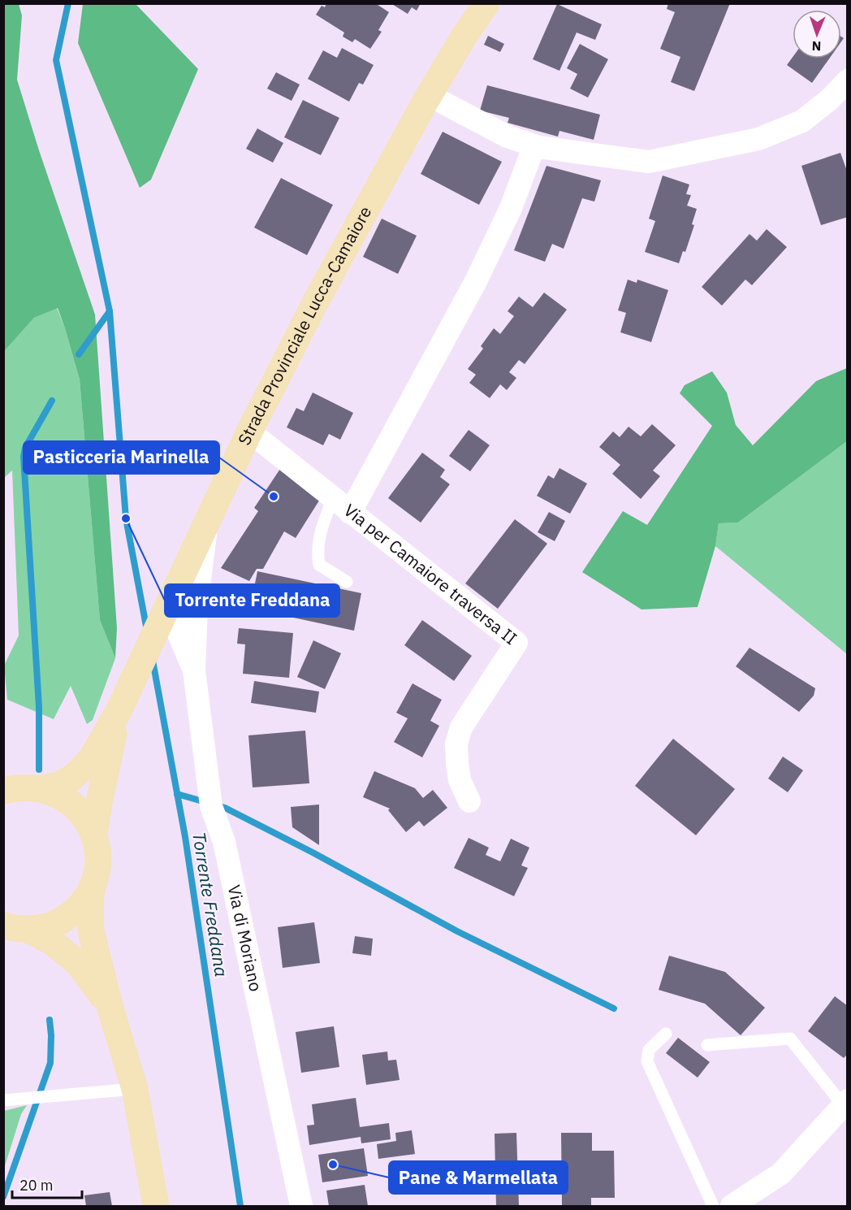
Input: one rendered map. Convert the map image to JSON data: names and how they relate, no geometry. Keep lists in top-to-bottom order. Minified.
{"streets":{"main road":["Strada Provinciale Lucca-Camaiore"],"street":["Via per Camaiore traversa II","Via di Moriano"]},"crossings":[["Strada Provinciale Lucca-Camaiore","Via per Camaiore traversa II"],["Strada Provinciale Lucca-Camaiore","Via di Moriano"]],"water":["Torrente Freddana"],"places":["Pasticceria Marinella","Torrente Freddana","Pane & Marmellata"],"scale_bar":"20 m","north":"bottom"}
